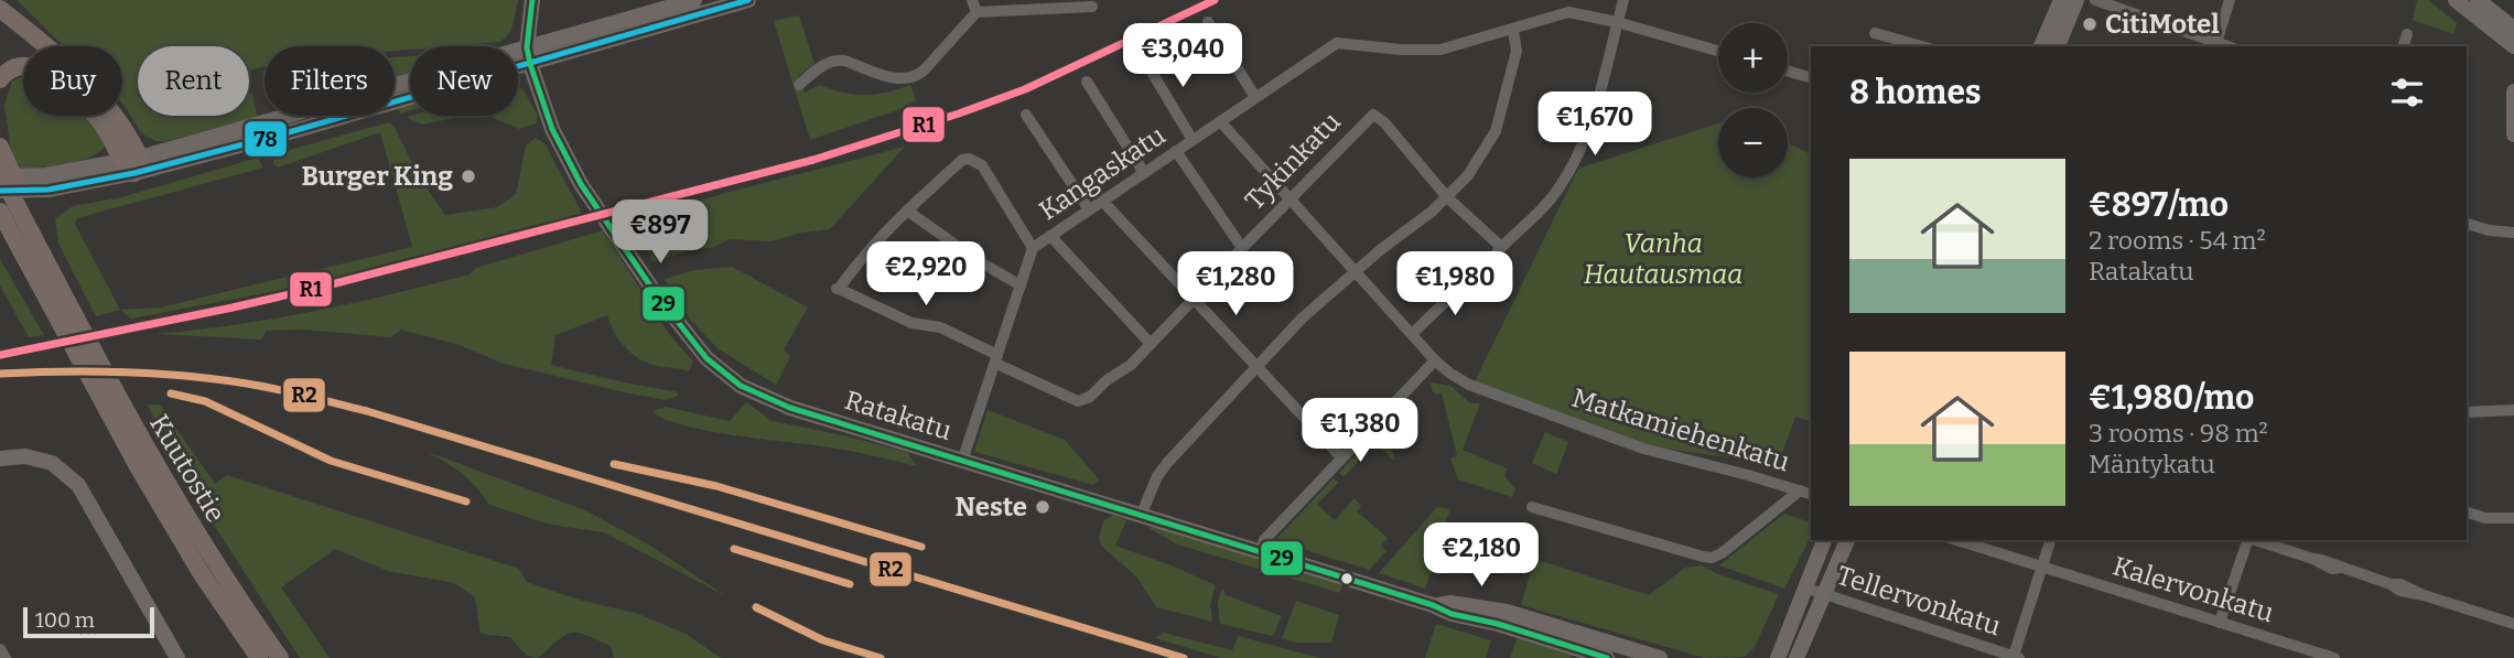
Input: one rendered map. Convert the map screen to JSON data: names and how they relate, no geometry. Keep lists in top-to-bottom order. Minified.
{"streets":{"highway":["Kuutostie"],"main road":["Ratakatu"],"street":["Tykinkatu","Kangaskatu","Matkamiehenkatu","Kalervonkatu","Tellervonkatu"]},"crossings":[["Tykinkatu","Kangaskatu"],["Tykinkatu","Matkamiehenkatu"],["Kangaskatu","Ratakatu"],["Kangaskatu","Matkamiehenkatu"]],"parks":["Vanha Hautausmaa"],"places":["CitiMotel","Burger King","Neste"],"lines":["transit line R1","transit line 78","transit line 29","transit line R2"],"scale_bar":"100 m","page":{"map_buttons":["+","−"],"price":["€3,040","€1,670","€897","€2,920","€1,280","€1,980","€1,380","€2,180"],"chip":["Buy","Rent","Filters","New"],"heading":"8 homes","list":[{"name":"€897/mo","note":"2 rooms · 54 m² · Ratakatu"},{"name":"€1,980/mo","note":"3 rooms · 98 m² · Mäntykatu"}],"scale":"100 m"}}
